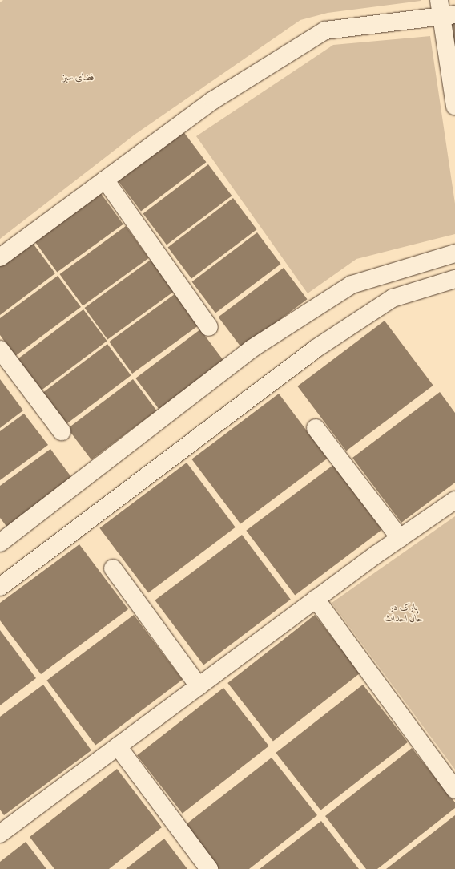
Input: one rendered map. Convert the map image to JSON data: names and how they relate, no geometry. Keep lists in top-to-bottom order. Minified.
{"parks":["فضای سبز","پارک در حال احداث"]}
